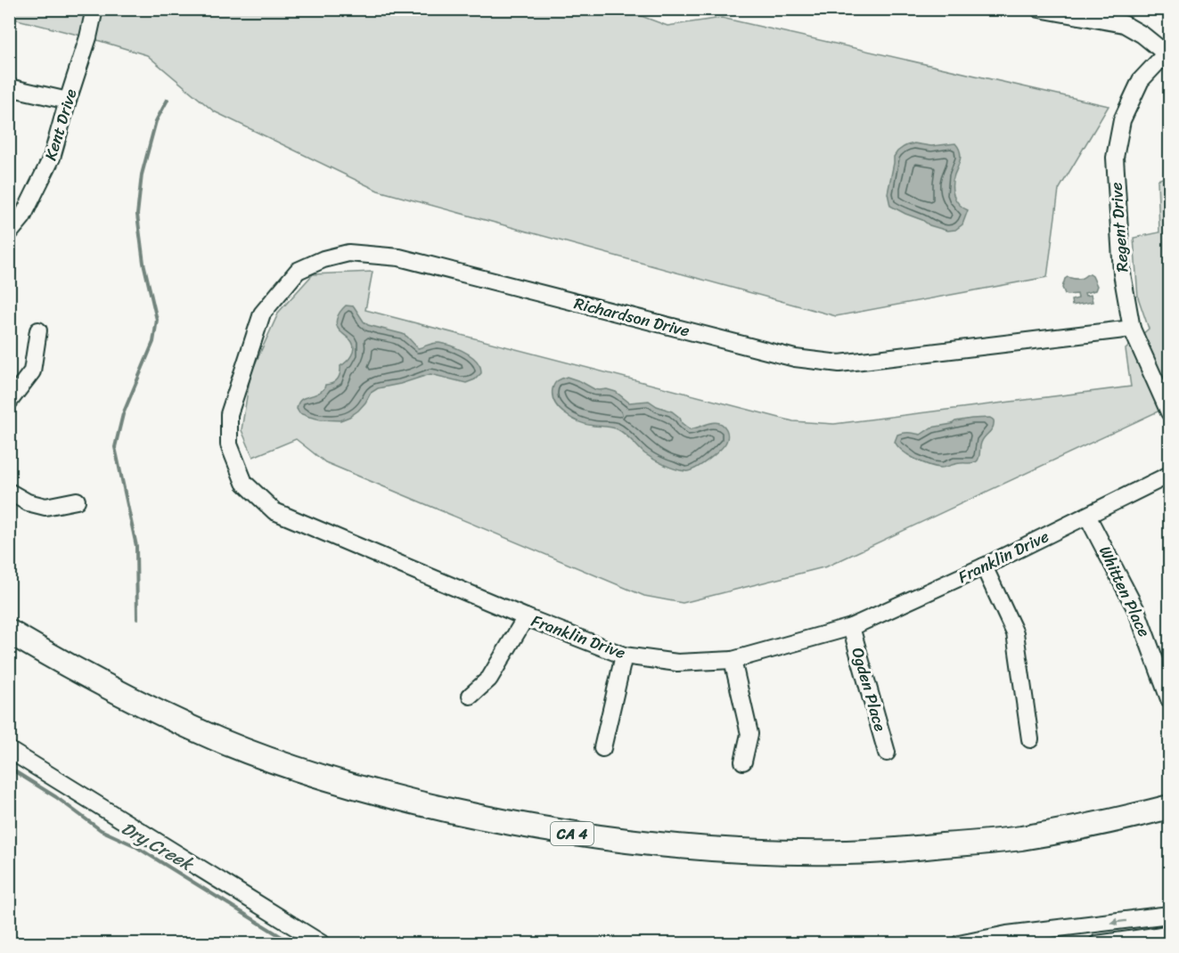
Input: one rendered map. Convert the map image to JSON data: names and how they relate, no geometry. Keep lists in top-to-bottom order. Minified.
{"streets":{"highway":["CA 4"],"street":["Kent Drive","Regent Drive","Richardson Drive","Franklin Drive","Whitten Place","Ogden Place"]},"crossings":[["Regent Drive","Richardson Drive"],["Richardson Drive","Franklin Drive"],["Franklin Drive","Whitten Place"],["Franklin Drive","Ogden Place"]],"water":["Dry Creek"]}
